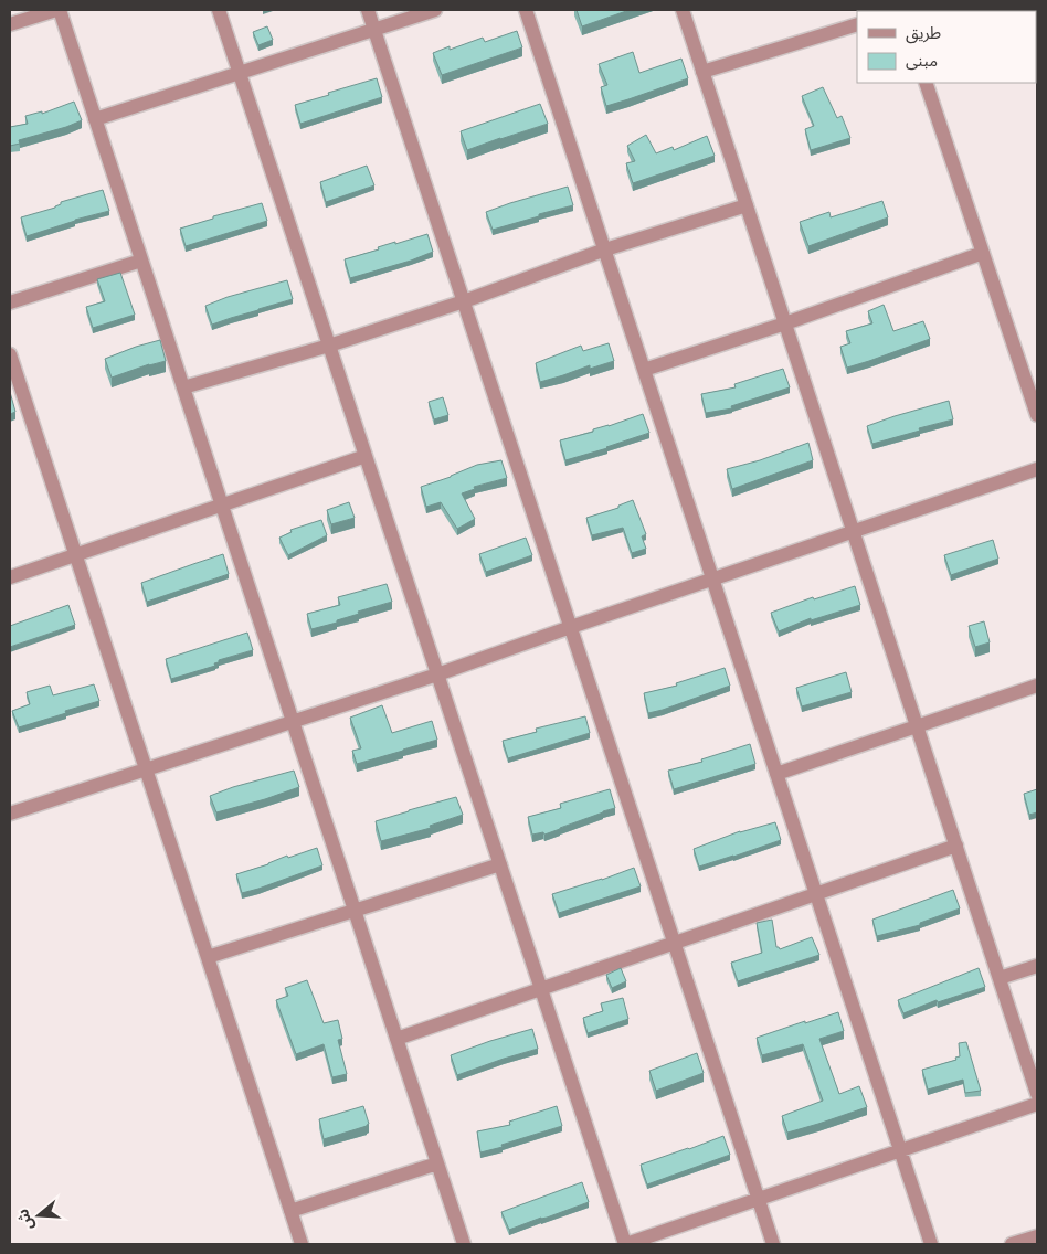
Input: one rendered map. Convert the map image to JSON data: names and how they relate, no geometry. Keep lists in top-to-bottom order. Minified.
{"legend":["طريق","مبنى"],"north":"left"}
